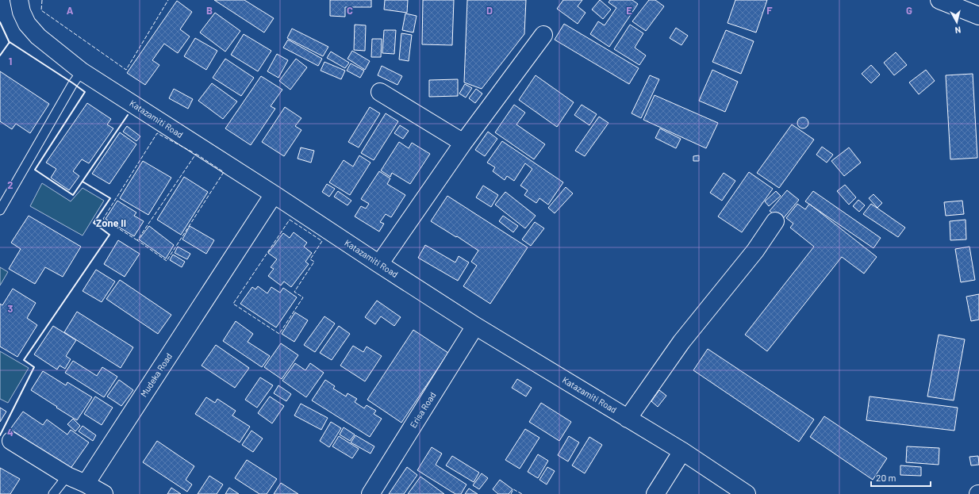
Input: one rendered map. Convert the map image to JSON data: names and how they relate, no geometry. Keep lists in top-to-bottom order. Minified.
{"streets":{"street":["Katazamiti Road","Mudeka Road","Erisa Road"]},"crossings":[["Katazamiti Road","Mudeka Road"],["Katazamiti Road","Erisa Road"]],"districts":["Zone Ii"],"scale_bar":"20 m","north":"bottom","grid":{"columns":["A","B","C","D","E","F","G"],"rows":["1","2","3","4"]}}
